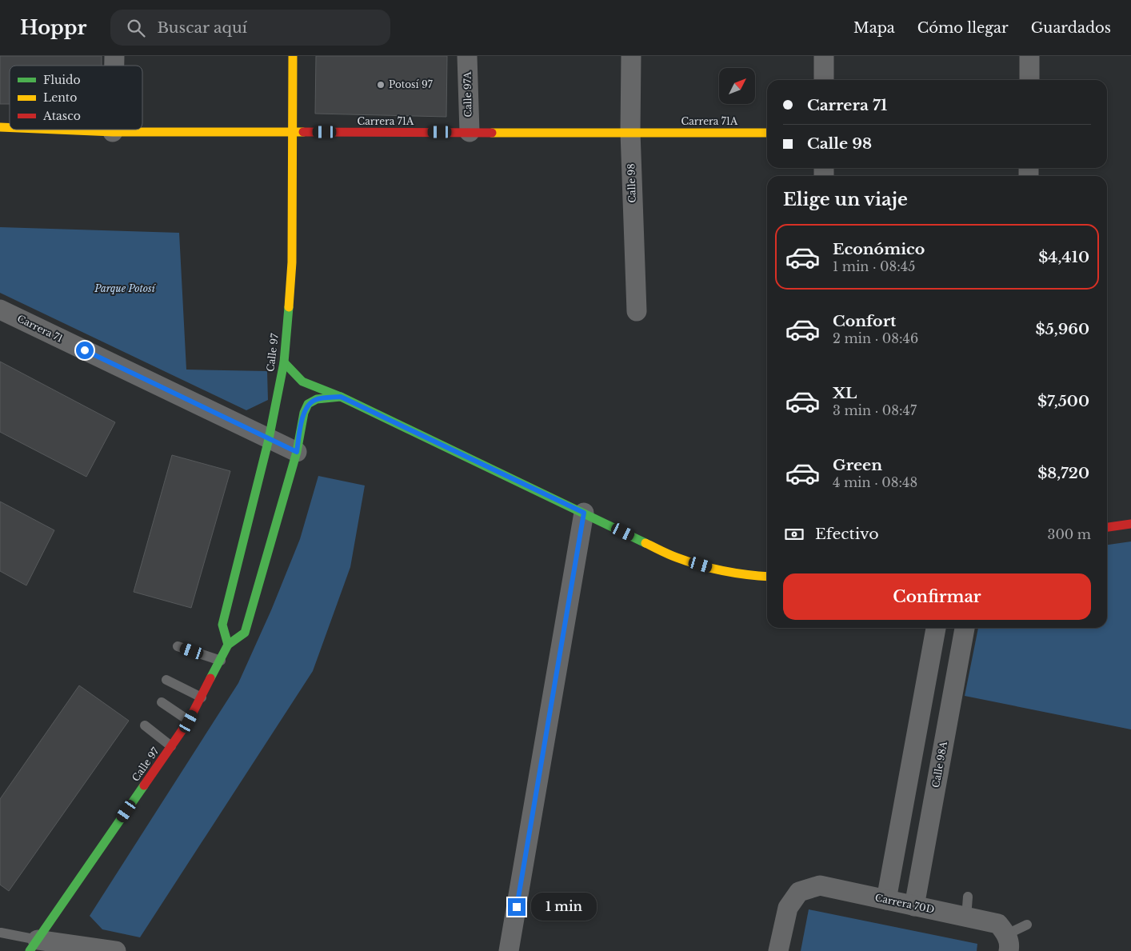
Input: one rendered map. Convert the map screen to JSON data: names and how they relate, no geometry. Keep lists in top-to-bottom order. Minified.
{"streets":{"street":["Calle 97A","Carrera 71A","Calle 98","Carrera 71","Calle 97","Calle 98A","Carrera 70D"]},"crossings":[["Calle 97A","Carrera 71A"],["Carrera 71A","Calle 98"],["Carrera 71A","Calle 97"],["Carrera 71","Calle 97"],["Calle 98A","Carrera 70D"]],"parks":["Parque Potosí"],"places":["Potosí 97"],"legend":["Fluido","Lento","Atasco"],"north":"top right","page":{"header":"Hoppr","search":"Buscar aquí","nav":["Mapa","Cómo llegar","Guardados"],"banner":["Carrera 71","Calle 98"],"heading":"Elige un viaje","list":[{"name":"Económico","note":"1 min · 08:45","value":"$4,410"},{"name":"Confort","note":"2 min · 08:46","value":"$5,960"},{"name":"XL","note":"3 min · 08:47","value":"$7,500"},{"name":"Green","note":"4 min · 08:48","value":"$8,720"}],"pay":["Efectivo","300 m"],"buttons":"Confirmar","bubble":"1 min"}}
